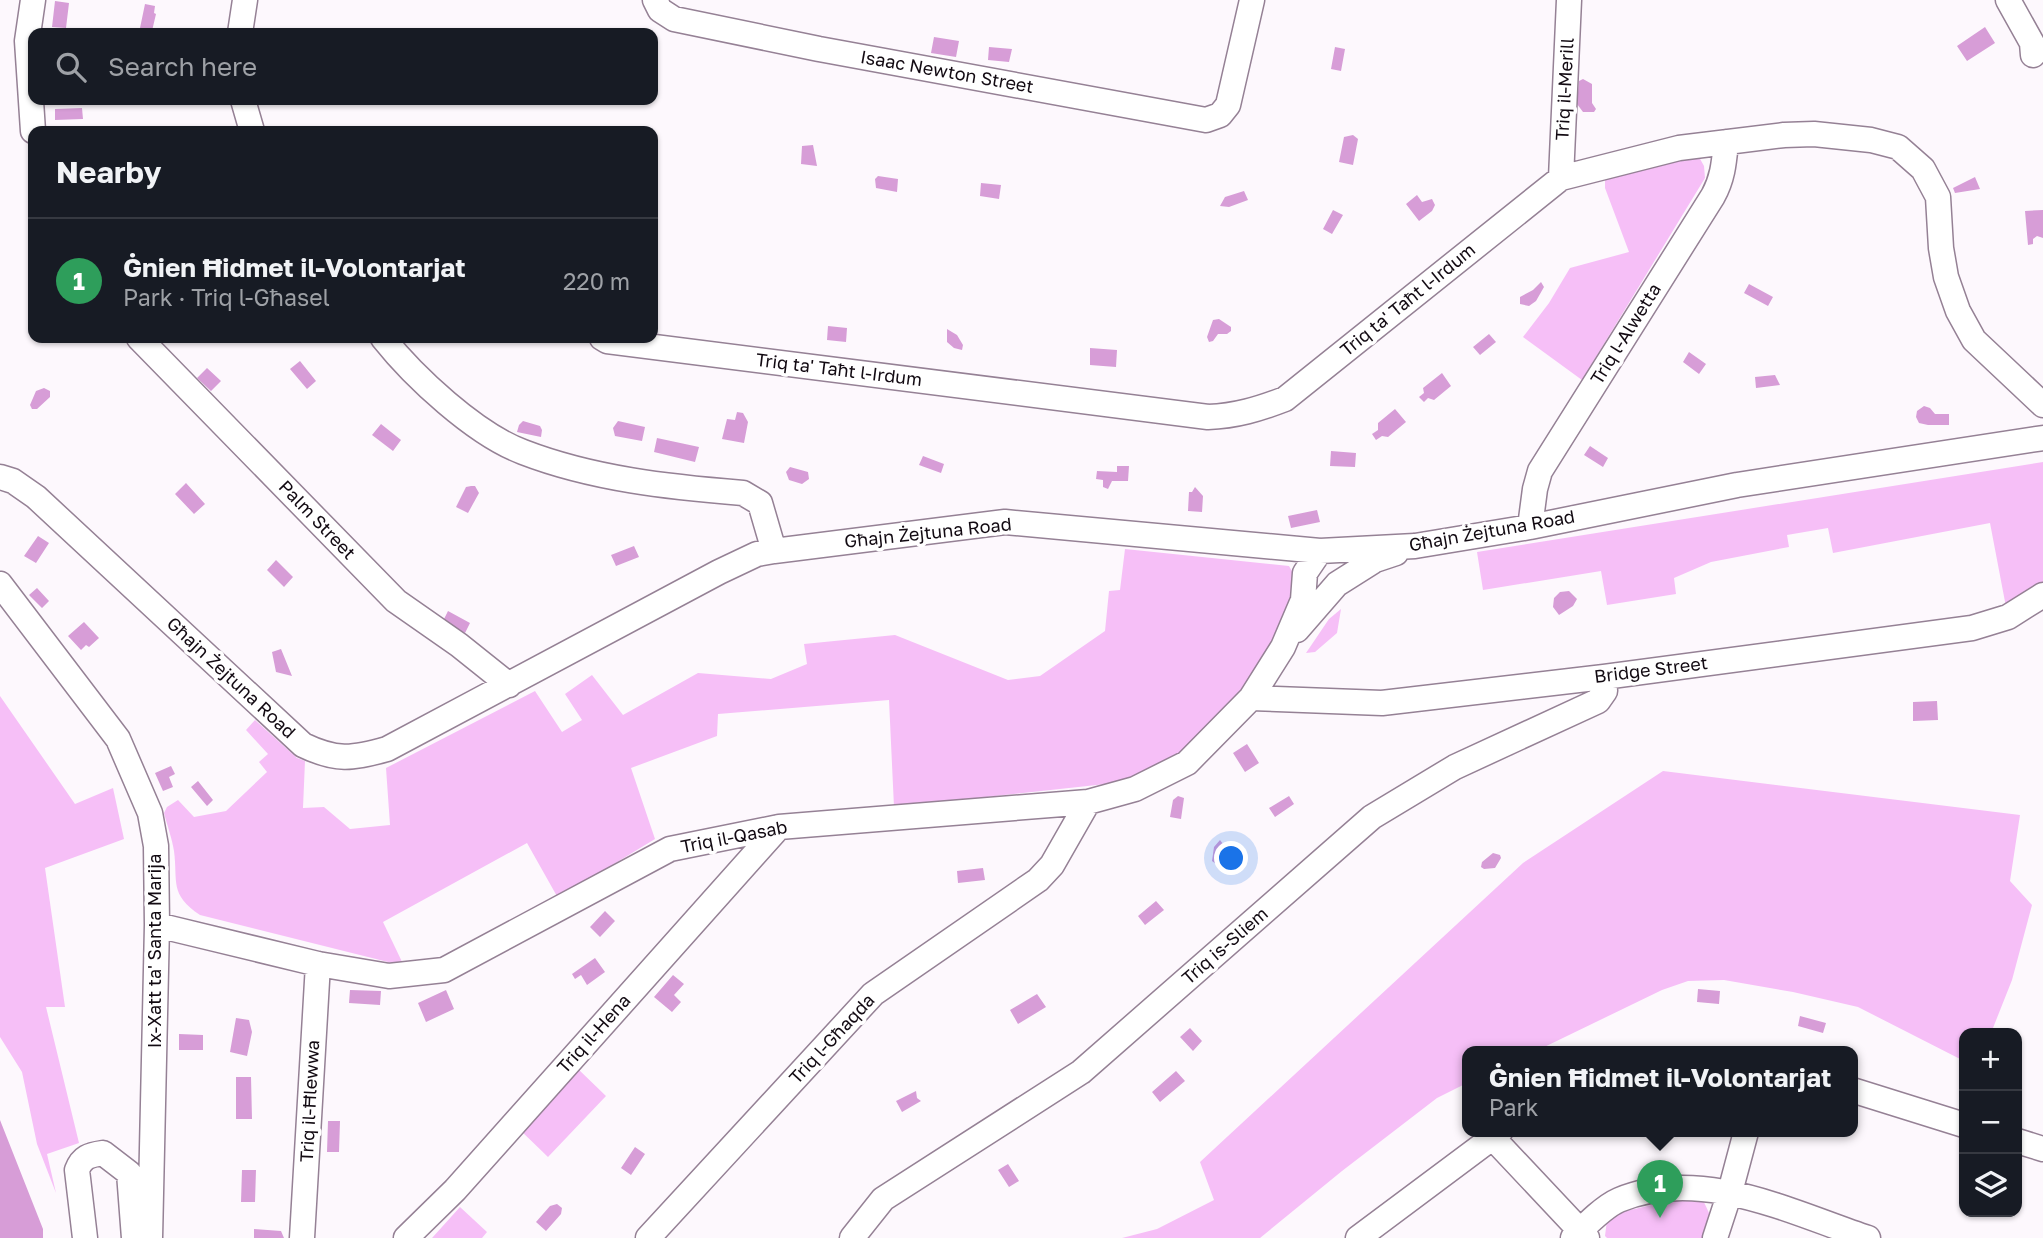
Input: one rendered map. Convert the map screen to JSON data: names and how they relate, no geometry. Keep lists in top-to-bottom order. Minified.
{"streets":{"street":["Isaac Newton Street","Triq il-Merill","Triq ta' Taħt l-Irdum","Triq l-Alwetta","Palm Street","Għajn Żejtuna Road","Bridge Street","Triq il-Qasab","Triq is-Sliem","Ix-Xatt ta' Santa Marija","Triq il-Hena","Triq l-Għaqda","Triq il-Ħlewwa"]},"crossings":[["Triq il-Merill","Triq ta' Taħt l-Irdum"],["Triq ta' Taħt l-Irdum","Triq l-Alwetta"],["Triq l-Alwetta","Għajn Żejtuna Road"],["Palm Street","Għajn Żejtuna Road"],["Għajn Żejtuna Road","Triq il-Qasab"],["Bridge Street","Triq il-Qasab"],["Bridge Street","Triq is-Sliem"],["Triq il-Qasab","Ix-Xatt ta' Santa Marija"],["Triq il-Qasab","Triq il-Hena"],["Triq il-Qasab","Triq l-Għaqda"],["Triq il-Qasab","Triq il-Ħlewwa"]],"page":{"search":"Search here","heading":"Nearby","list":[{"mark":"1","name":"Ġnien Ħidmet il-Volontarjat","note":"Park · Triq l-Għasel","value":"220 m"}],"map_buttons":["+","−"],"popup":["Ġnien Ħidmet il-Volontarjat","Park"],"pins":"1"}}
